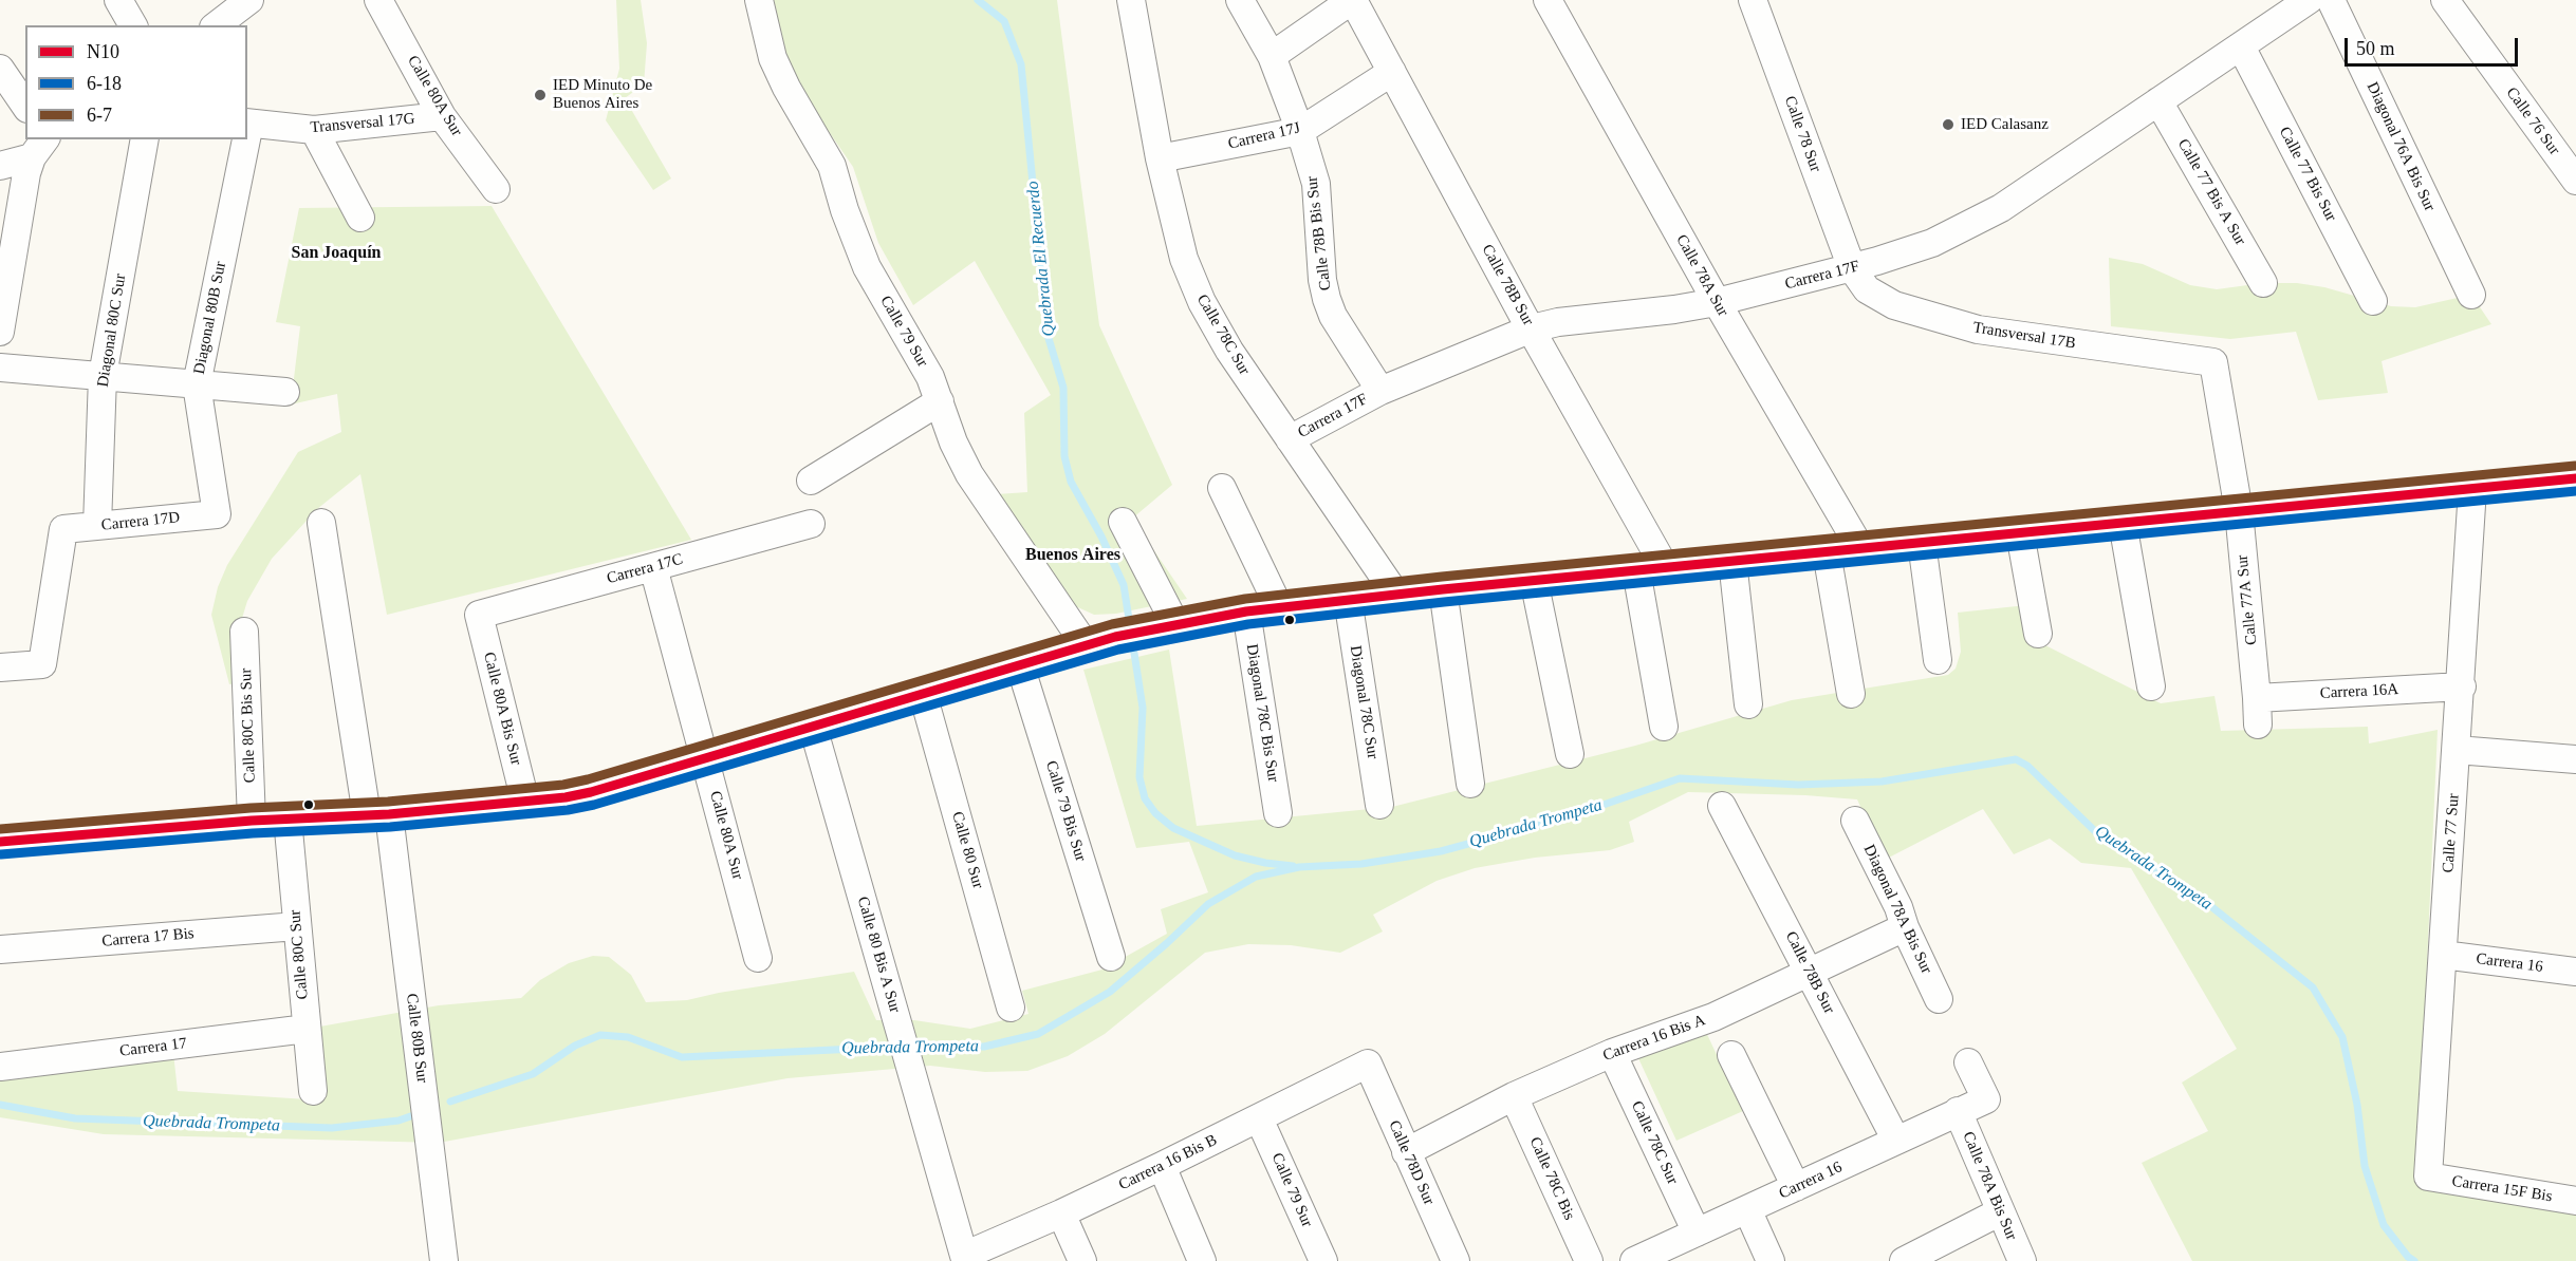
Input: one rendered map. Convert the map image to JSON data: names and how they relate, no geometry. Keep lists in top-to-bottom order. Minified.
{"streets":{"street":["Calle 80A Sur","Calle 76 Sur","Transversal 17G","Calle 78 Sur","Carrera 17J","Diagonal 76A Bis Sur","Calle 77 Bis Sur","Calle 77 Bis A Sur","Calle 78B Bis Sur","Calle 78A Sur","Carrera 17F","Calle 78B Sur","Diagonal 80B Sur","Diagonal 80C Sur","Calle 79 Sur","Calle 78C Sur","Transversal 17B","Carrera 17D","Carrera 17C","Calle 77A Sur","Carrera 16A","Diagonal 78C Sur","Calle 80A Bis Sur","Diagonal 78C Bis Sur","Calle 80C Bis Sur","Calle 79 Bis Sur","Calle 77 Sur","Calle 80 Sur","Diagonal 78A Bis Sur","Carrera 17 Bis","Calle 80C Sur","Calle 80 Bis A Sur","Carrera 16","Calle 80B Sur","Carrera 16 Bis A","Carrera 17","Carrera 16 Bis B","Calle 78D Sur","Calle 78C Bis","Calle 78A Bis Sur","Carrera 15F Bis"]},"crossings":[["Calle 80A Sur","Transversal 17G"],["Calle 80A Sur","Carrera 17C"],["Calle 78 Sur","Carrera 17F"],["Calle 78 Sur","Transversal 17B"],["Carrera 17J","Calle 78B Bis Sur"],["Carrera 17J","Calle 78B Sur"],["Carrera 17J","Calle 78C Sur"],["Calle 77 Bis Sur","Carrera 17F"],["Calle 77 Bis A Sur","Carrera 17F"],["Calle 78B Bis Sur","Carrera 17F"],["Calle 78A Sur","Carrera 17F"],["Carrera 17F","Calle 78B Sur"],["Carrera 17F","Calle 78C Sur"],["Carrera 17F","Transversal 17B"],["Calle 78B Sur","Carrera 16"],["Calle 78B Sur","Carrera 16 Bis A"],["Diagonal 80B Sur","Carrera 17D"],["Diagonal 80C Sur","Carrera 17D"],["Calle 79 Sur","Carrera 16 Bis B"],["Calle 78C Sur","Carrera 16"],["Calle 78C Sur","Carrera 16 Bis A"],["Transversal 17B","Calle 77A Sur"],["Carrera 17C","Calle 80A Bis Sur"],["Calle 77A Sur","Carrera 16A"],["Carrera 16A","Calle 77 Sur"],["Calle 77 Sur","Carrera 16"],["Calle 77 Sur","Carrera 15F Bis"],["Diagonal 78A Bis Sur","Carrera 16 Bis A"],["Carrera 17 Bis","Calle 80C Sur"],["Calle 80C Sur","Carrera 17"],["Calle 80 Bis A Sur","Carrera 16 Bis B"],["Carrera 16","Calle 78A Bis Sur"],["Carrera 16 Bis A","Calle 78D Sur"],["Carrera 16 Bis A","Calle 78C Bis"],["Carrera 16 Bis B","Calle 78D Sur"]],"districts":["San Joaquín","Buenos Aires"],"water":["Quebrada El Recuerdo","Quebrada Trompeta"],"places":["IED Minuto De Buenos Aires","IED Calasanz"],"lines":["transit line 6-7","transit line N10","transit line 6-18"],"legend":["N10","6-18","6-7"],"scale_bar":"50 m"}
